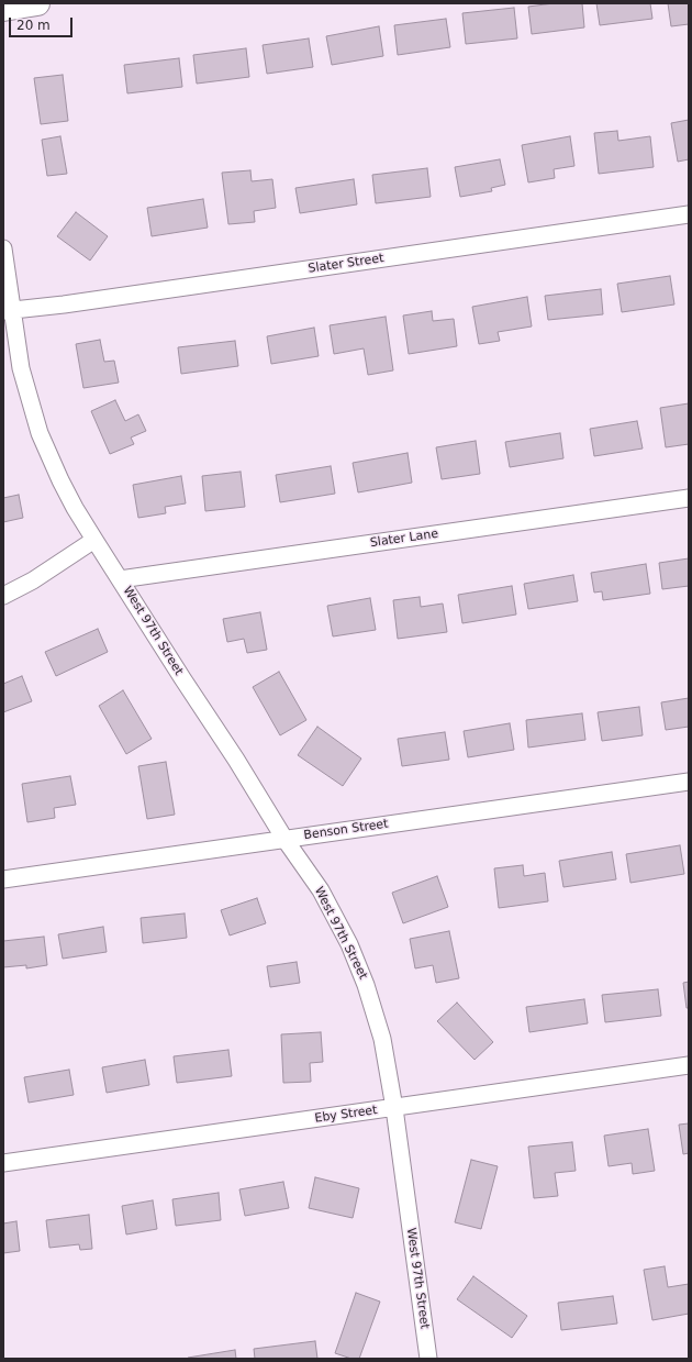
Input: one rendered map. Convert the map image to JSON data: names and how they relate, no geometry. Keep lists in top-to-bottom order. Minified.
{"streets":{"street":["Slater Street","Slater Lane","West 97th Street","Benson Street","Eby Street"]},"crossings":[["Slater Street","West 97th Street"],["Slater Lane","West 97th Street"],["West 97th Street","Benson Street"],["West 97th Street","Eby Street"]],"scale_bar":"20 m"}
